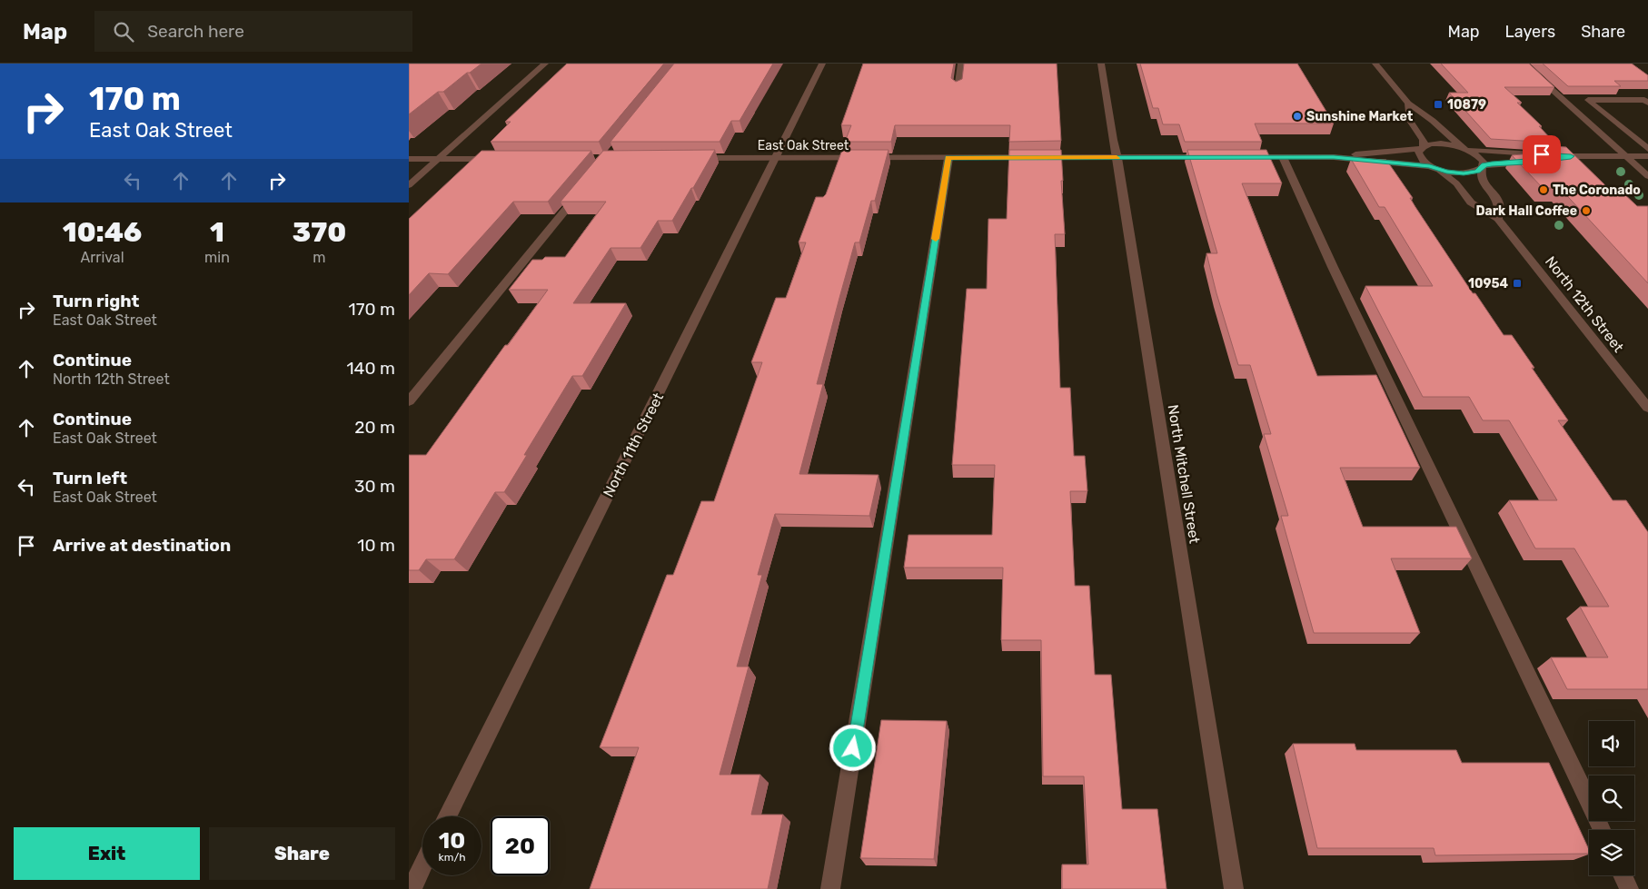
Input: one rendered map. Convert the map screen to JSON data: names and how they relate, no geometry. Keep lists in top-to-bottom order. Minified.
{"streets":{"street":["East Oak Street","North 12th Street","North 11th Street","North Mitchell Street"]},"crossings":[["East Oak Street","North 11th Street"],["East Oak Street","North Mitchell Street"]],"places":{"transit":["10879","10954"],"other":["Sunshine Market","The Coronado","Dark Hall Coffee"]},"page":{"header":"Map","search":"Search here","nav":["Map","Layers","Share"],"turn":["170 m","East Oak Street"],"eta":["10:46","Arrival","1","min","370","m"],"list":[{"name":"Turn right","note":"East Oak Street","value":"170 m"},{"name":"Continue","note":"North 12th Street","value":"140 m"},{"name":"Continue","note":"East Oak Street","value":"20 m"},{"name":"Turn left","note":"East Oak Street","value":"30 m"},{"name":"Arrive at destination","value":"10 m"}],"speed":"10 km/h","limit":"20","buttons":["Exit","Share"]}}
